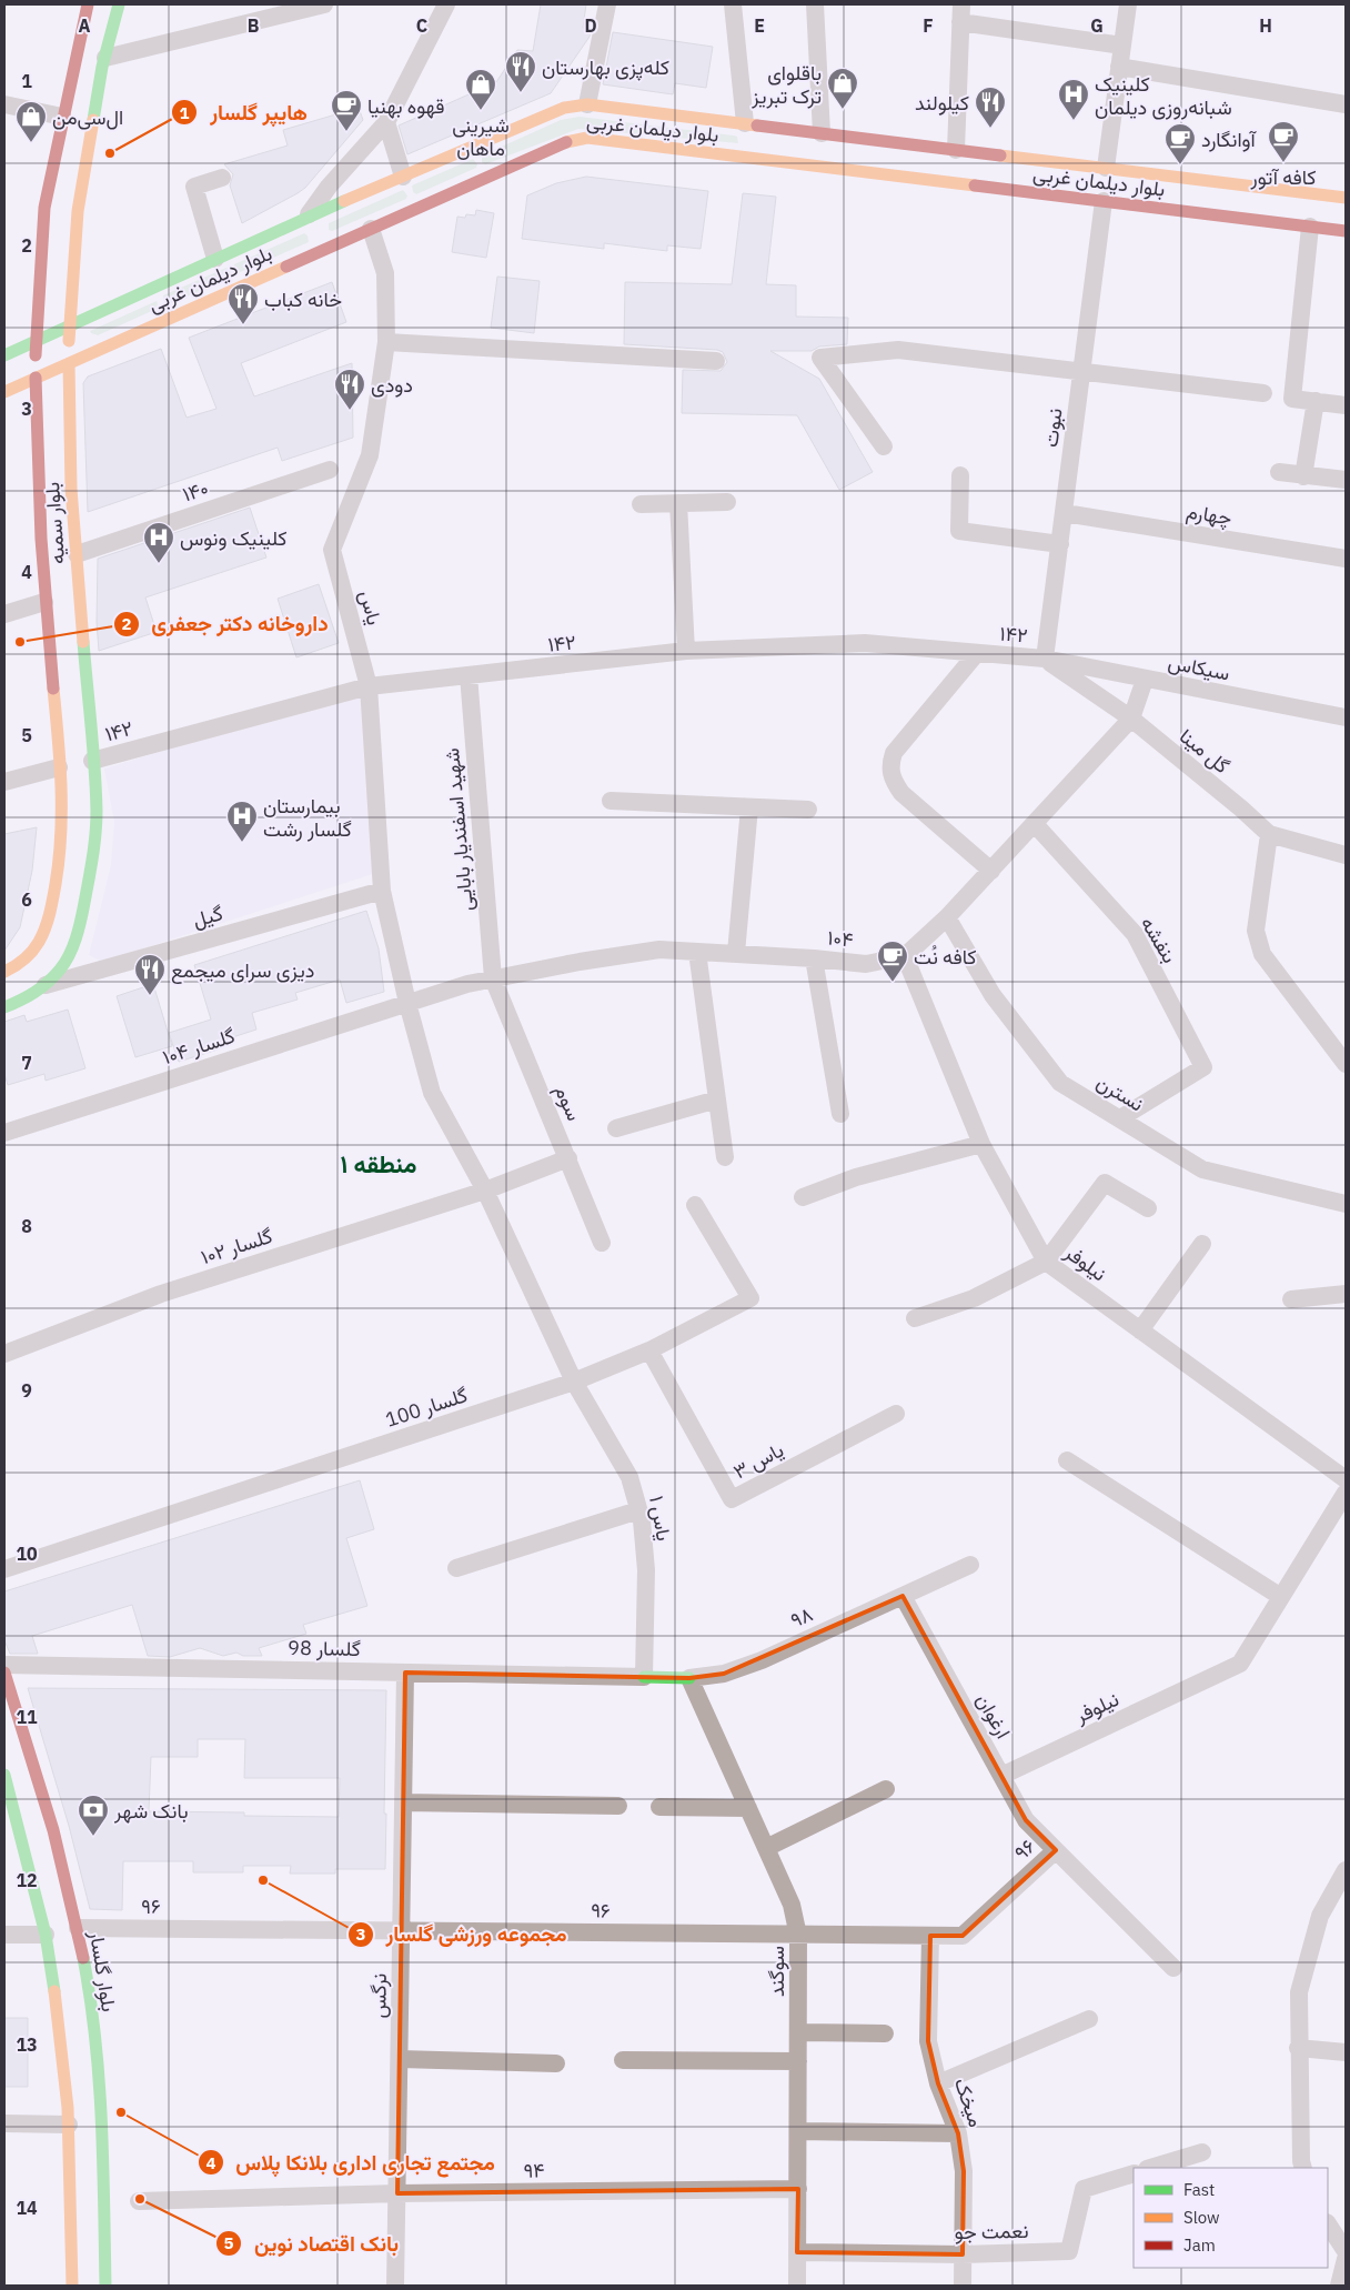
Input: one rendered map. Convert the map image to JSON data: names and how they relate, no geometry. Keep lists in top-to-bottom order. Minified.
{"streets":{"main road":["بلوار دیلمان غربی","بلوار سمیه","۹۸","بلوار گلسار"],"street":["نبوت","۱۴۰","چهارم","یاس","۱۴۲","سیکاس","گل مینا","شهید اسفندیار بابایی","گیل","۱۰۴","بنفشه","گلسار ۱۰۴","نسترن","سوم","گلسار ۱۰۲","نیلوفر","گلسار 100","یاس ۳","یاس ۱","گلسار 98","ارغوان","۹۶","سوگند","نرگس","میخک","۹۴","نعمت جو"]},"crossings":[["بلوار دیلمان غربی","نبوت"],["بلوار دیلمان غربی","بلوار سمیه"],["بلوار دیلمان غربی","یاس"],["نبوت","چهارم"],["نبوت","۱۴۲"],["نبوت","سیکاس"],["نبوت","گل مینا"],["۱۴۰","بلوار سمیه"],["بلوار سمیه","۱۴۲"],["بلوار سمیه","گیل"],["یاس","۱۴۲"],["یاس","گیل"],["یاس","۱۰۴"],["یاس","گلسار ۱۰۴"],["یاس","گلسار ۱۰۲"],["یاس","یاس ۱"],["۱۴۲","سیکاس"],["۱۴۲","گل مینا"],["۱۴۲","شهید اسفندیار بابایی"],["سیکاس","گل مینا"],["شهید اسفندیار بابایی","۱۰۴"],["شهید اسفندیار بابایی","سوم"],["۱۰۴","گلسار ۱۰۴"],["۱۰۴","سوم"],["۱۰۴","نیلوفر"],["بنفشه","نسترن"],["سوم","گلسار ۱۰۲"],["گلسار ۱۰۲","یاس ۱"],["نیلوفر","ارغوان"],["گلسار 100","یاس ۳"],["گلسار 100","یاس ۱"],["یاس ۱","۹۸"],["یاس ۱","گلسار 98"],["۹۸","گلسار 98"],["۹۸","ارغوان"],["۹۸","سوگند"],["گلسار 98","نرگس"],["ارغوان","۹۶"],["۹۶","بلوار گلسار"],["۹۶","سوگند"],["۹۶","نرگس"],["۹۶","میخک"],["سوگند","۹۴"],["سوگند","نعمت جو"],["نرگس","۹۴"],["میخک","نعمت جو"]],"districts":["منطقه ۱"],"places":{"restaurant":["کله‌پزی بهارستان","کیلولند","خانه کباب","دودی","دیزی سرای میجمع"],"shop":["باقلوای ترک تبریز","شیرینی ماهان","ال‌سی‌من"],"hospital":["کلینیک شبانه‌روزی دیلمان","کلینیک ونوس","بیمارستان گلسار رشت"],"cafe":["قهوه بهنیا","کافه آتور","آوانگارد","کافه نُت"],"other":["هایپر گلسار","داروخانه دکتر جعفری","مجموعه ورزشی گلسار","مجتمع تجاری اداری بلانکا پلاس","بانک اقتصاد نوین"],"bank":["بانک شهر"]},"legend":["Fast","Slow","Jam"],"grid":{"columns":["A","B","C","D","E","F","G","H"],"rows":["1","2","3","4","5","6","7","8","9","10","11","12","13","14"]}}
